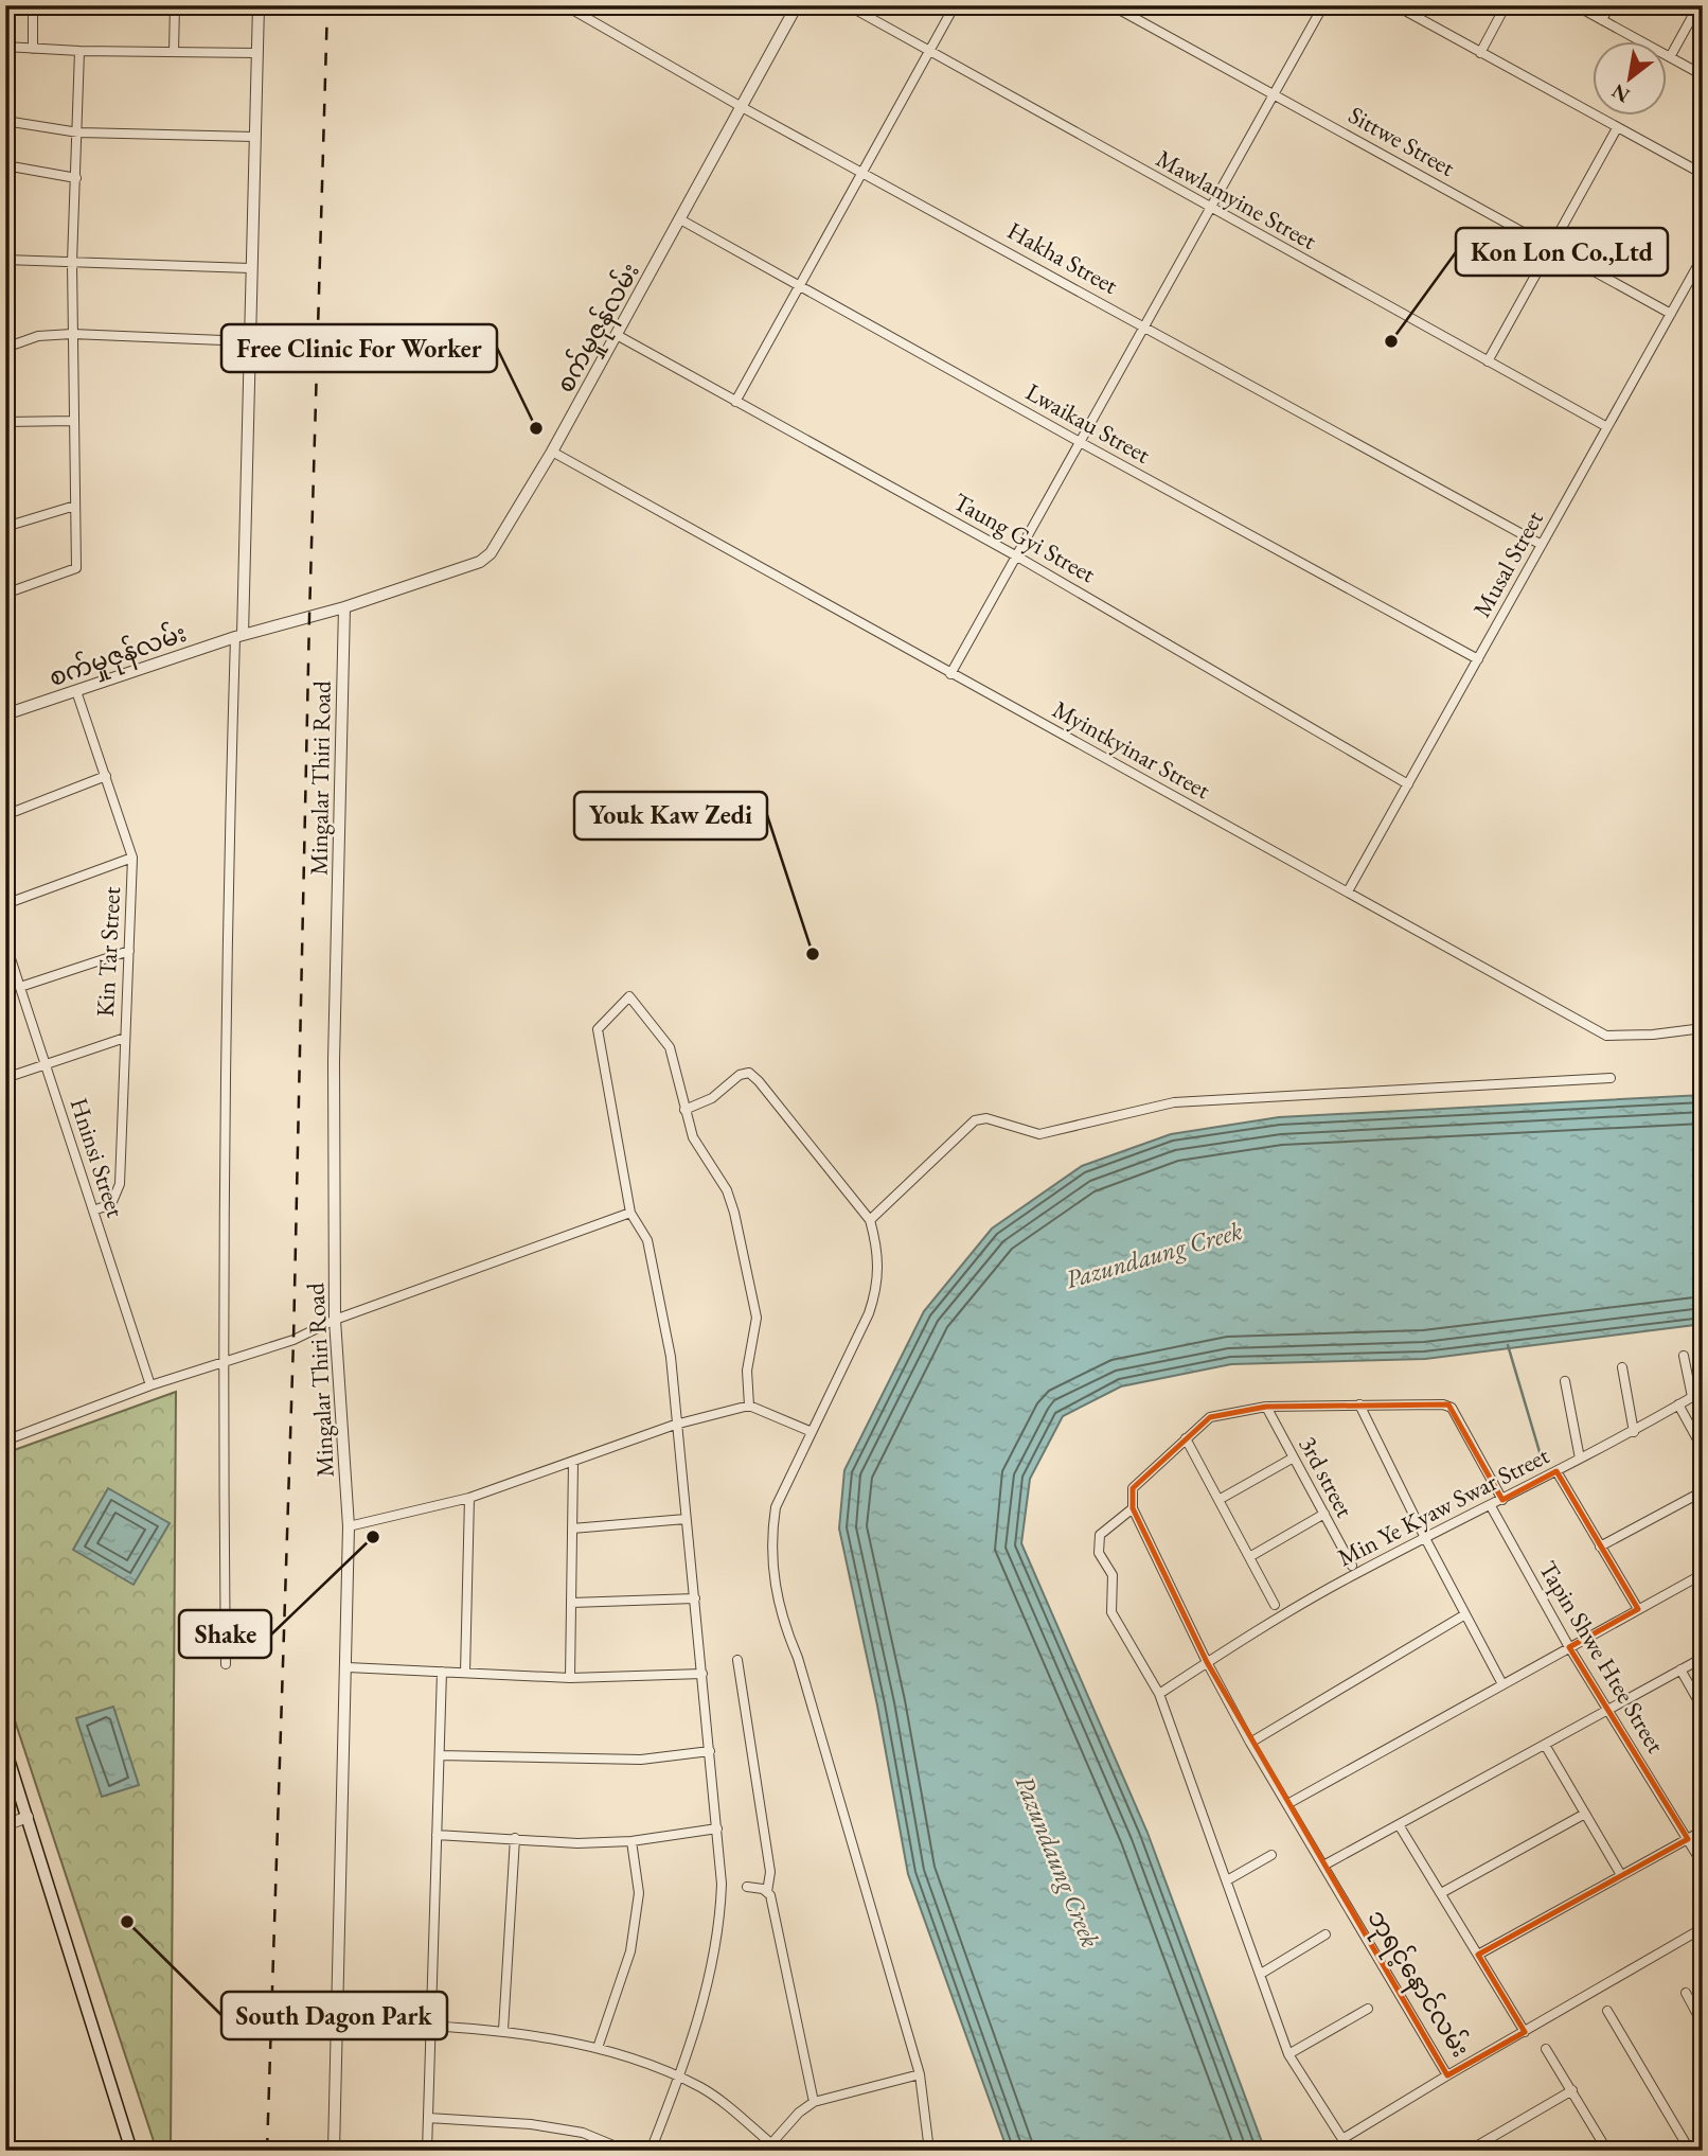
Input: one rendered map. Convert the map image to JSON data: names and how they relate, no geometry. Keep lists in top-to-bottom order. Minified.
{"streets":{"street":["Sittwe Street","Mawlamyine Street","Hakha Street","စက်မှုဇုန်လမ်း","Lwaikau Street","Taung Gyi Street","Musal Street","Myintkyinar Street","Mingalar Thiri Road","Kin Tar Street","Hninsi Street","3rd street","Min Ye Kyaw Swar Street","Tapin Shwe Htee Street","ဘုရင့်နောင်လမ်း"]},"crossings":[["Sittwe Street","Musal Street"],["Mawlamyine Street","Musal Street"],["Hakha Street","စက်မှုဇုန်လမ်း"],["Hakha Street","Musal Street"],["စက်မှုဇုန်လမ်း","Lwaikau Street"],["စက်မှုဇုန်လမ်း","Taung Gyi Street"],["စက်မှုဇုန်လမ်း","Myintkyinar Street"],["စက်မှုဇုန်လမ်း","Mingalar Thiri Road"],["စက်မှုဇုန်လမ်း","Kin Tar Street"],["Lwaikau Street","Musal Street"],["Taung Gyi Street","Musal Street"],["Musal Street","Myintkyinar Street"],["Kin Tar Street","Hninsi Street"],["Min Ye Kyaw Swar Street","Tapin Shwe Htee Street"],["Min Ye Kyaw Swar Street","ဘုရင့်နောင်လမ်း"]],"water":["Pazundaung Creek"],"places":["Kon Lon Co.,Ltd","Free Clinic For Worker","Youk Kaw Zedi","Shake","South Dagon Park"],"north":"bottom left"}
